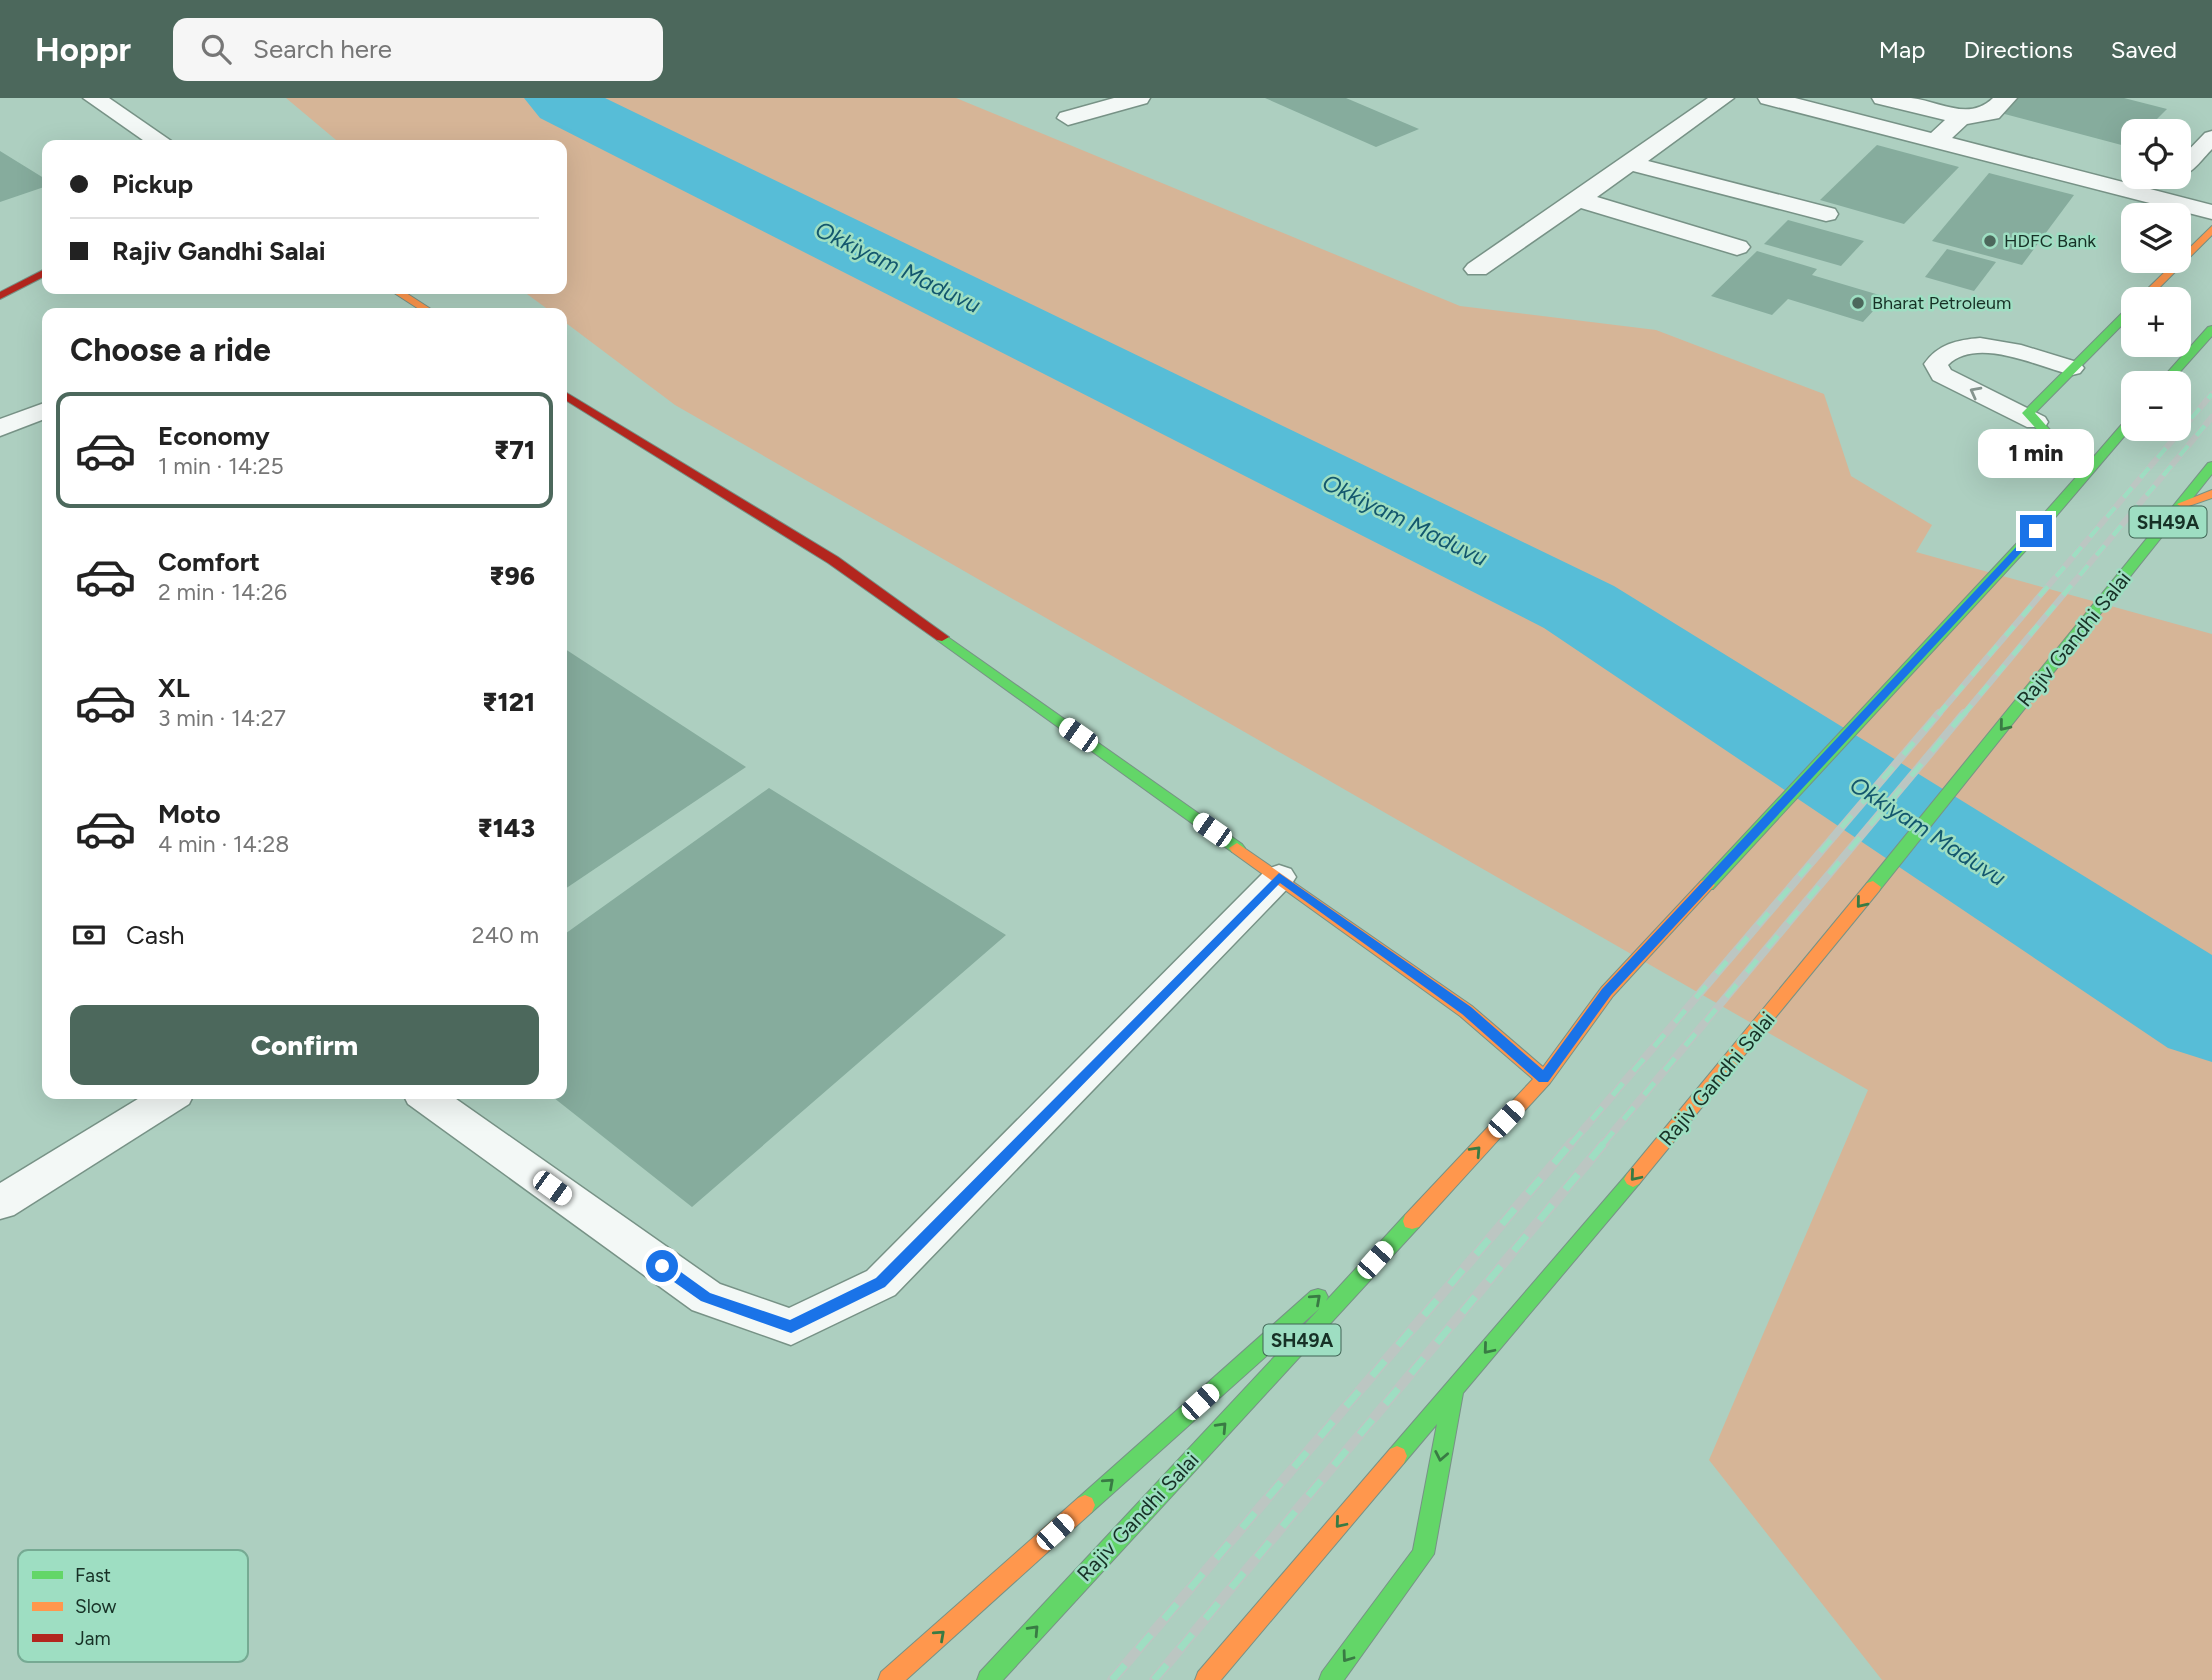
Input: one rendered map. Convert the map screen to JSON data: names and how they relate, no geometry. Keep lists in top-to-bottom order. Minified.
{"streets":{"main road":["SH49A","Rajiv Gandhi Salai"]},"water":["Okkiyam Maduvu"],"places":["HDFC Bank","Bharat Petroleum"],"legend":["Fast","Slow","Jam"],"page":{"header":"Hoppr","search":"Search here","nav":["Map","Directions","Saved"],"map_buttons":["+","−"],"banner":["Pickup","Rajiv Gandhi Salai"],"heading":"Choose a ride","list":[{"name":"Economy","note":"1 min · 14:25","value":"₹71"},{"name":"Comfort","note":"2 min · 14:26","value":"₹96"},{"name":"XL","note":"3 min · 14:27","value":"₹121"},{"name":"Moto","note":"4 min · 14:28","value":"₹143"}],"bubble":"1 min","pay":["Cash","240 m"],"buttons":"Confirm"}}
